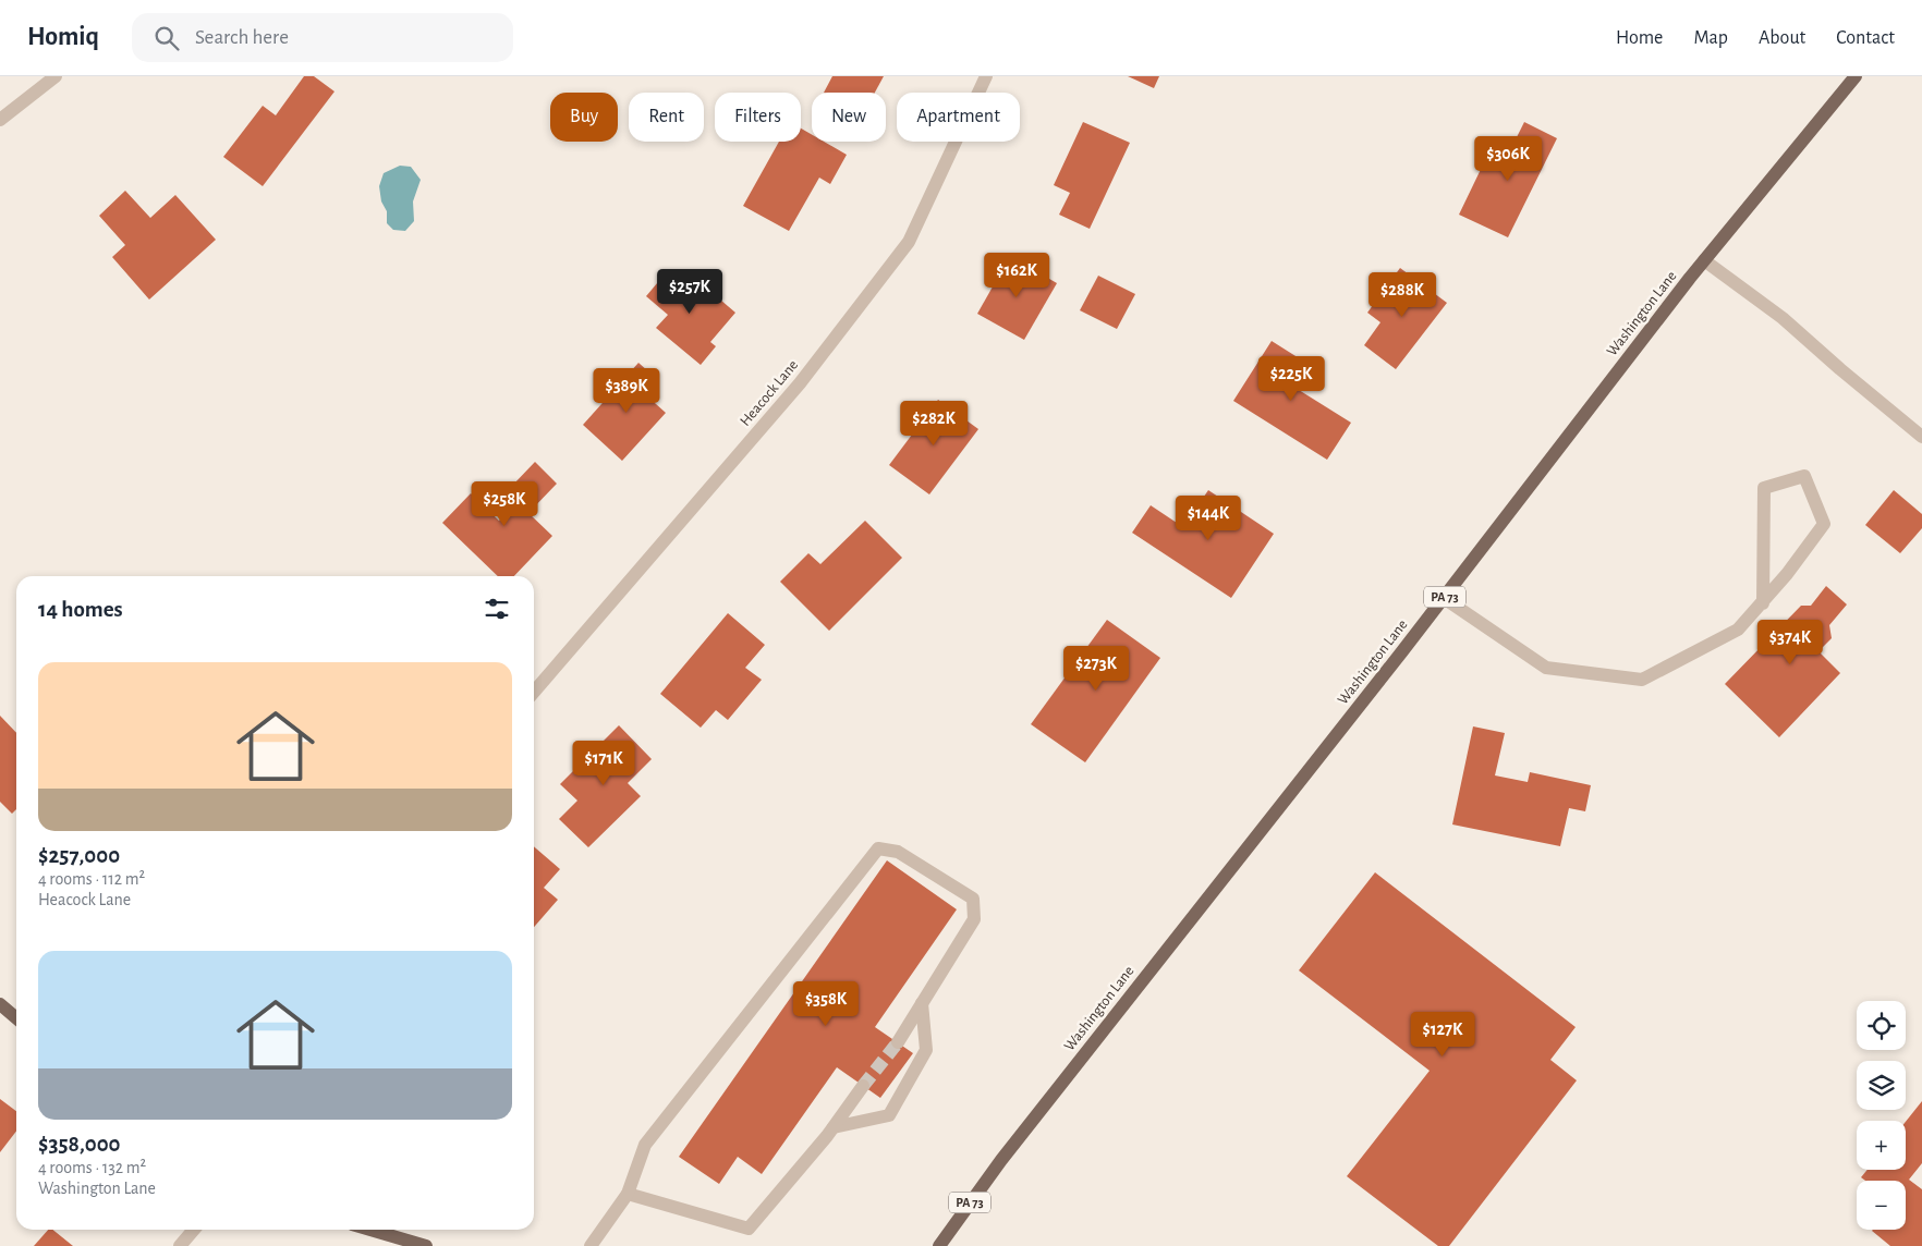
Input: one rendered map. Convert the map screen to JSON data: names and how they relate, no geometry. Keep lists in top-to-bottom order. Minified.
{"streets":{"main road":["Washington Lane","PA 73"],"street":["Heacock Lane"]},"page":{"header":"Homiq","search":"Search here","nav":["Home","Map","About","Contact"],"chip":["Buy","Rent","Filters","New","Apartment"],"price":["$306K","$162K","$257K","$288K","$225K","$389K","$282K","$258K","$144K","$374K","$273K","$171K","$358K","$127K"],"heading":"14 homes","list":[{"name":"$257,000","note":"4 rooms · 112 m² · Heacock Lane"},{"name":"$358,000","note":"4 rooms · 132 m² · Washington Lane"}],"map_buttons":["+","−"]}}
